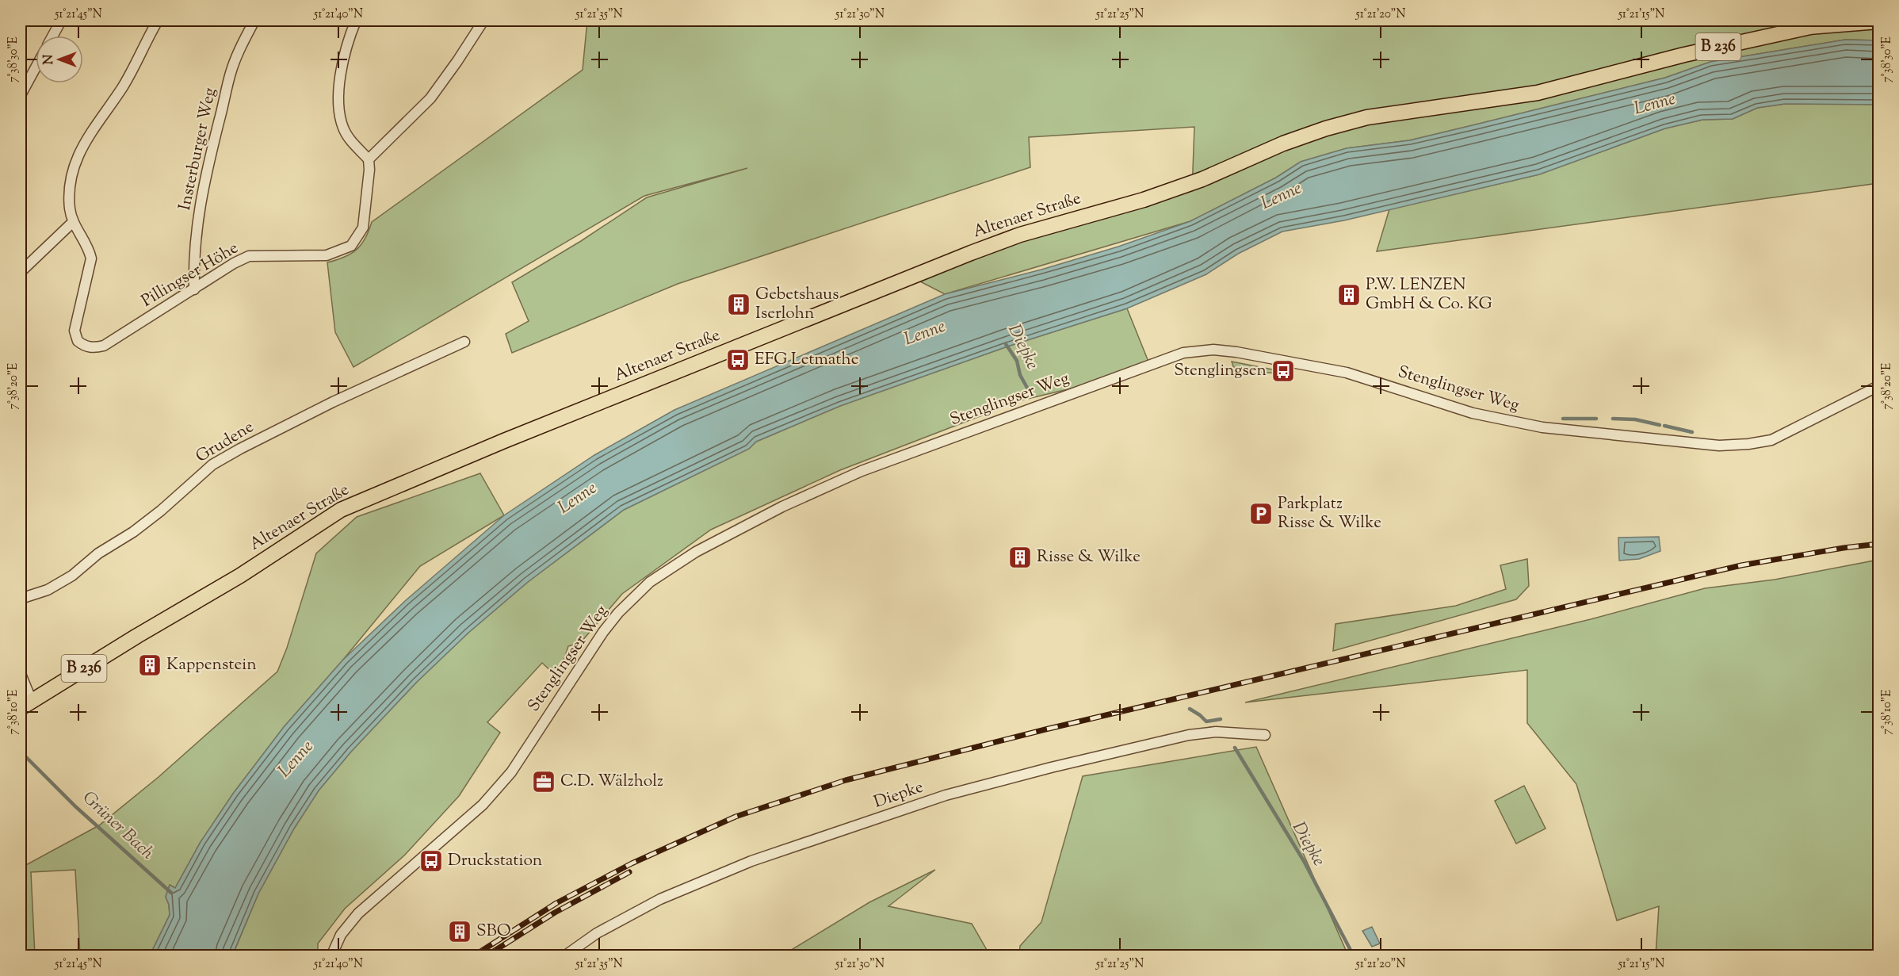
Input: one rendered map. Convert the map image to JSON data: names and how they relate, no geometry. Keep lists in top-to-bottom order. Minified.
{"streets":{"main road":["B 236","Altenaer Straße"],"street":["Insterburger Weg","Pillingser Höhe","Stenglingser Weg","Grudene","Diepke"]},"crossings":[["Insterburger Weg","Pillingser Höhe"]],"water":["Lenne","Diepke","Grüner Bach"],"places":{"building":["P.W. LENZEN GmbH & Co. KG","Gebetshaus Iserlohn","Risse & Wilke","Kappenstein","SBO"],"bus stop":["EFG Letmathe","Stenglingsen","Druckstation"],"parking":["Parkplatz Risse & Wilke"],"office":["C.D. Wälzholz"]},"north":"left","coordinates":["51°21'45\"N","51°21'40\"N","51°21'35\"N","51°21'30\"N","51°21'25\"N","51°21'20\"N","51°21'15\"N","7°38'30\"E","7°38'20\"E","7°38'10\"E"]}
